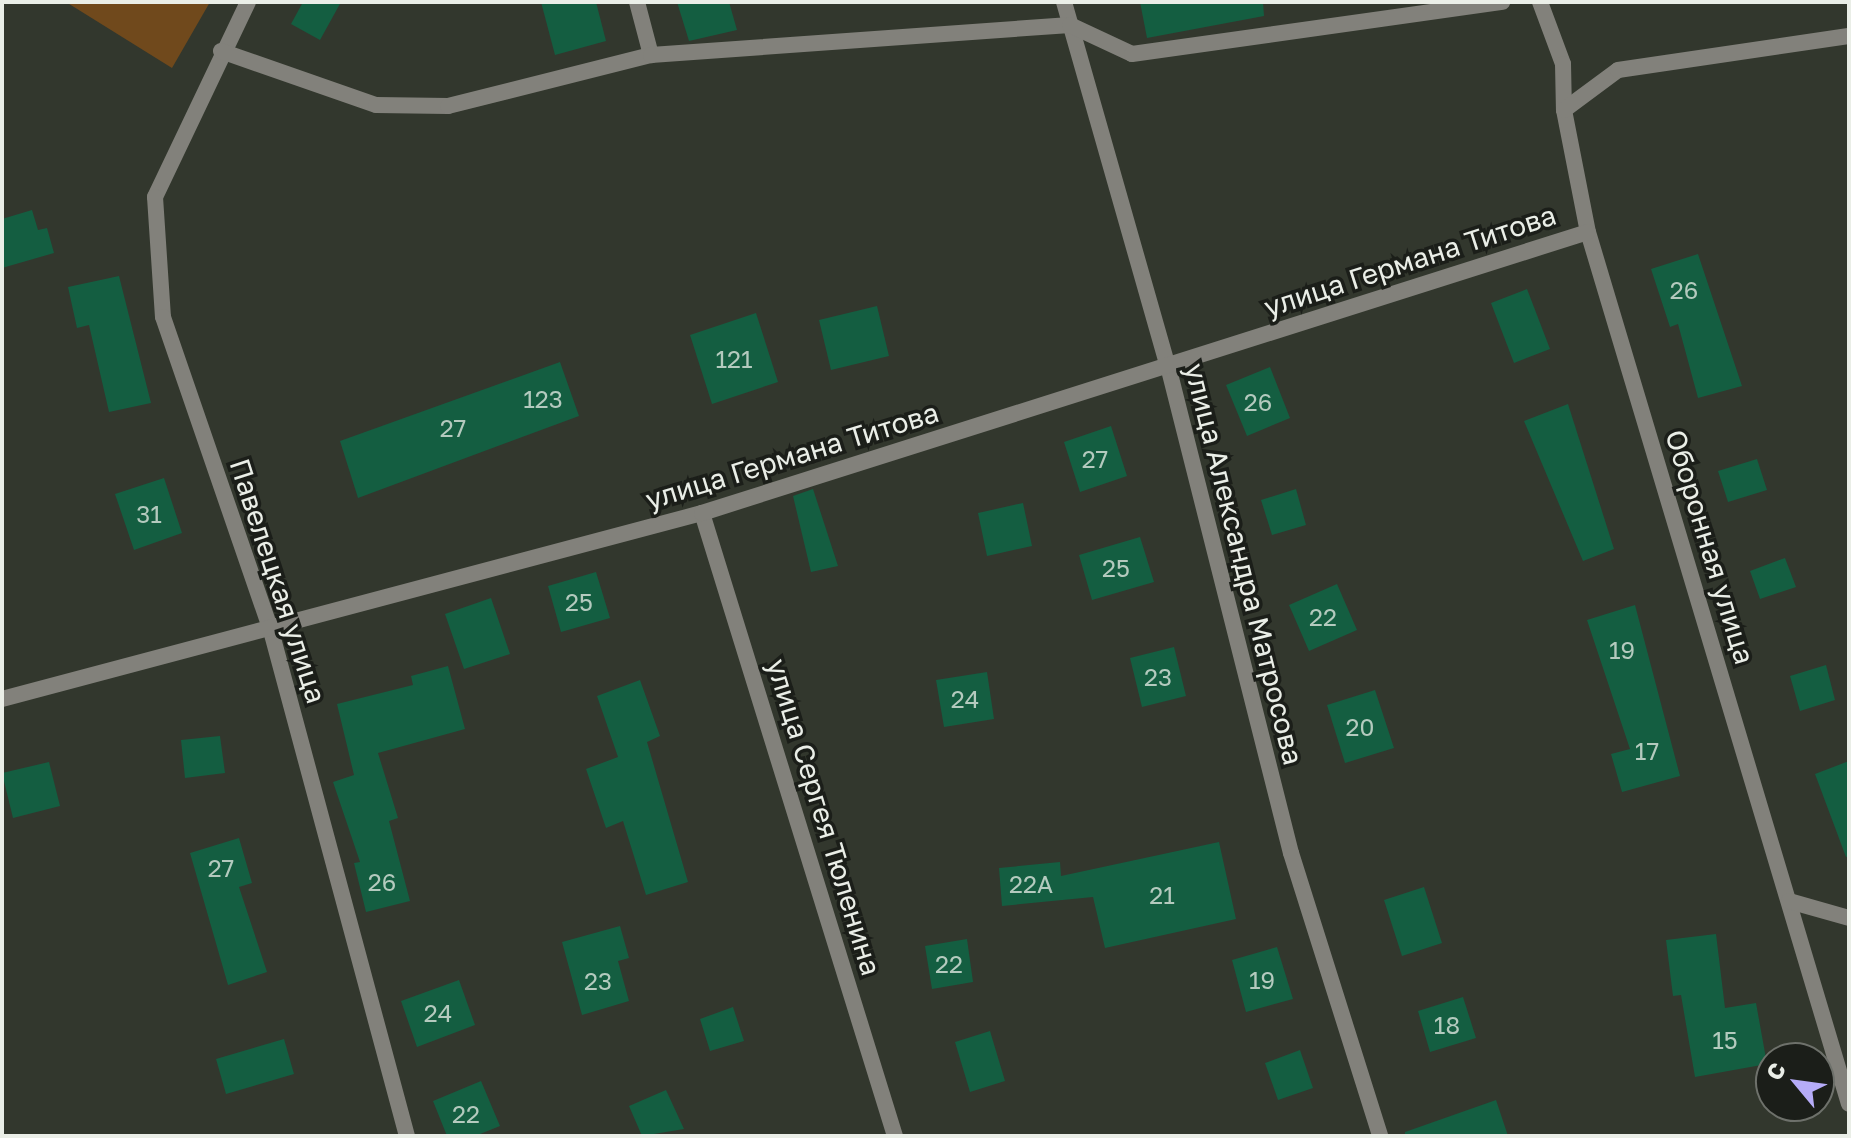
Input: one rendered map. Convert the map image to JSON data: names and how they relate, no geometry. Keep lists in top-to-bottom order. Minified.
{"streets":{"street":["улица Германа Титова","Оборонная улица","улица Александра Матросова","Павелецкая улица","улица Сергея Тюленина"]},"crossings":[["улица Германа Титова","Оборонная улица"],["улица Германа Титова","улица Александра Матросова"],["улица Германа Титова","Павелецкая улица"],["улица Германа Титова","улица Сергея Тюленина"]],"house_numbers":["26","121","123","26","27","27","31","25","25","22","19","23","24","20","17","27","26","22А","21","22","19","23","24","18","15","22"],"north":"top left"}
